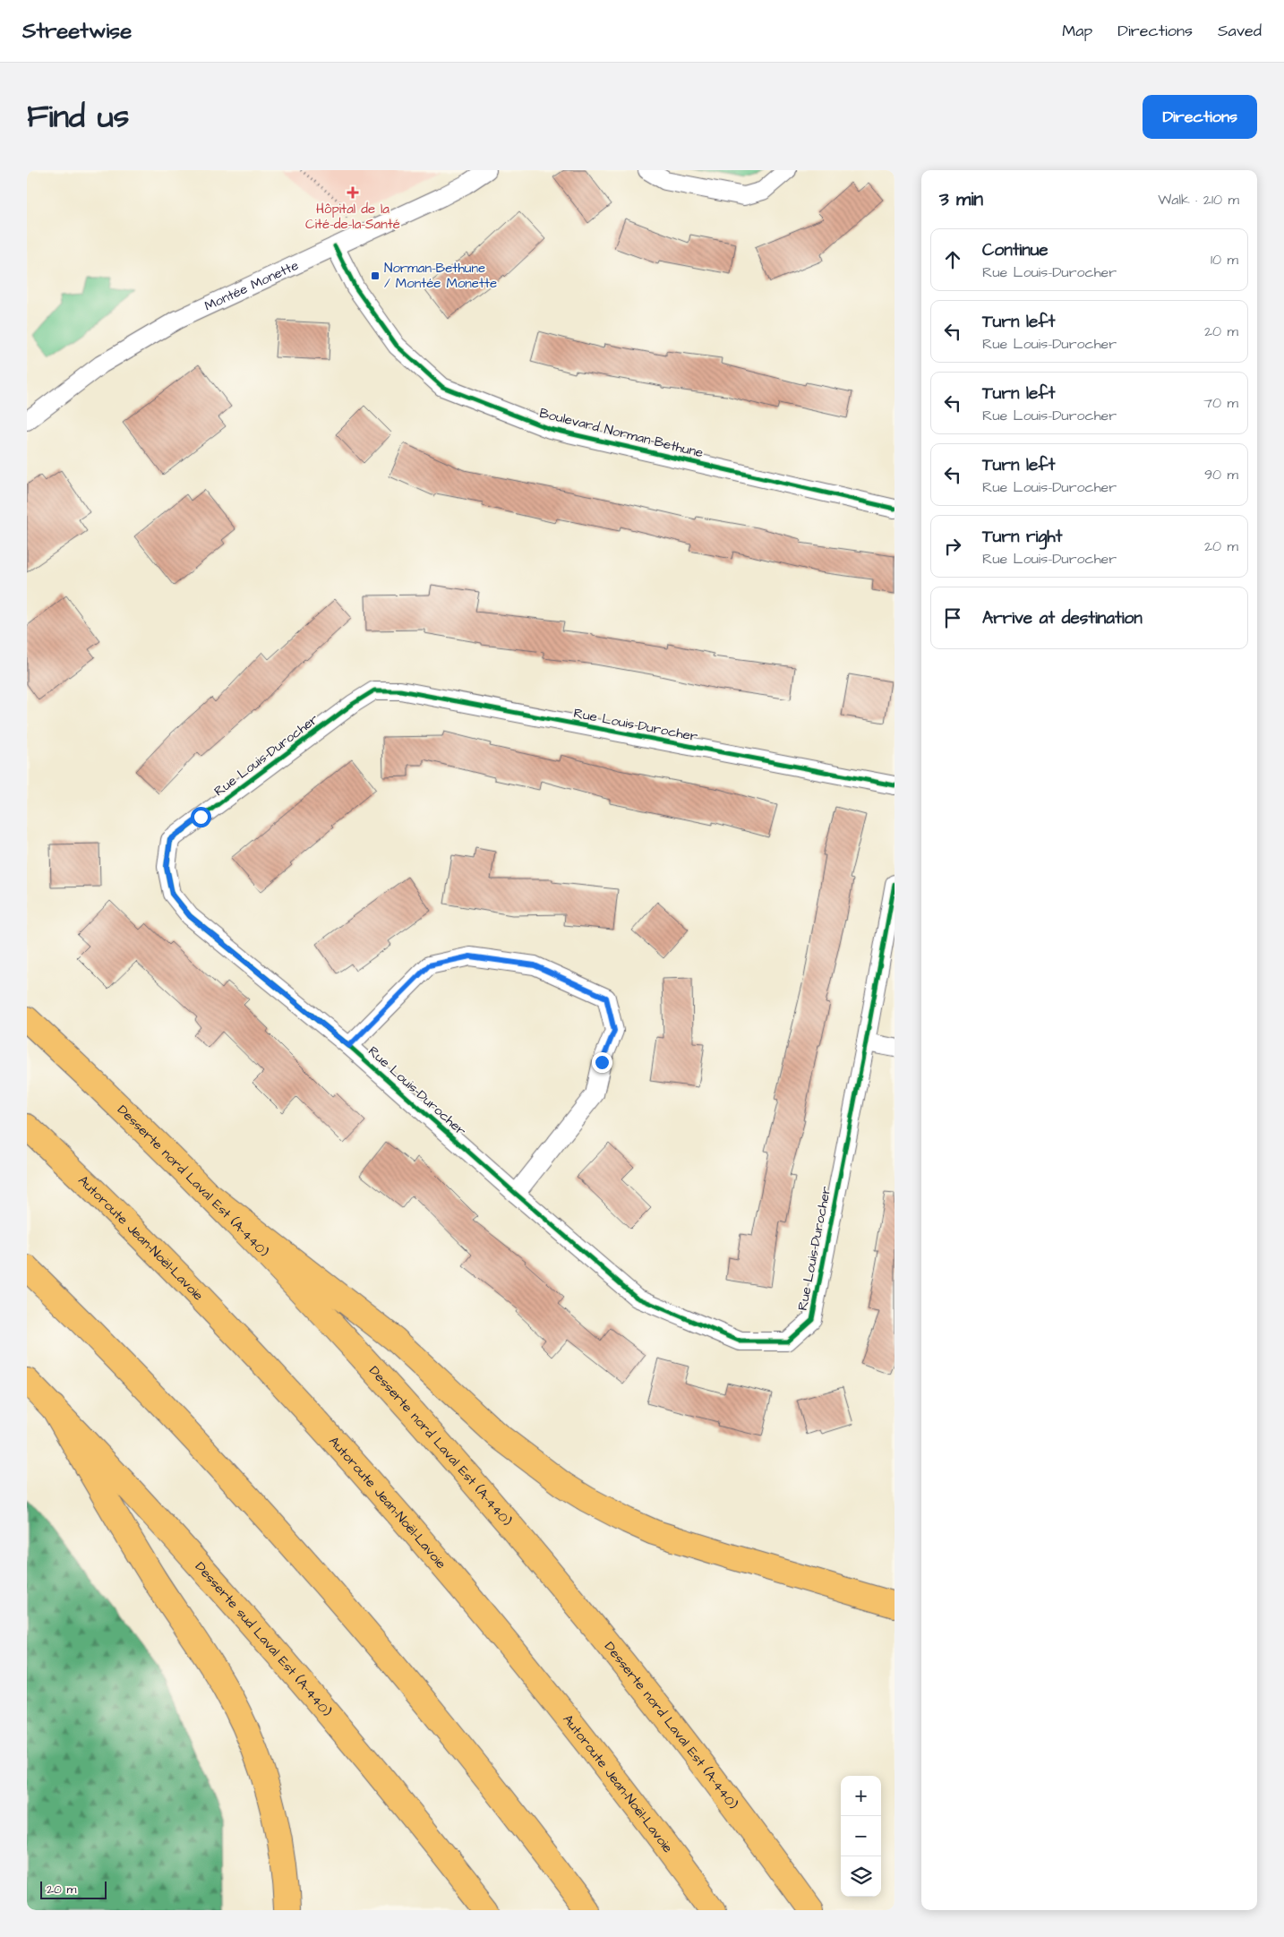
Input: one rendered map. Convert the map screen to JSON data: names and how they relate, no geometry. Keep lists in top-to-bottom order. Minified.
{"streets":{"highway":["Desserte nord Laval Est (A-440)","Autoroute Jean-Noël-Lavoie","Desserte sud Laval Est (A-440)"],"street":["Montée Monette","Boulevard Norman-Bethune","Rue Louis-Durocher"]},"crossings":[["Montée Monette","Boulevard Norman-Bethune"]],"places":{"health":["Hôpital de la Cité-de-la-Santé"],"transit":["Norman-Bethune / Montée Monette"]},"scale_bar":"20 m","page":{"header":"Streetwise","nav":["Map","Directions","Saved"],"title":"Find us","buttons":"Directions","heading":["3 min","Walk · 210 m"],"list":[["Continue","Rue Louis-Durocher","10 m"],["Turn left","Rue Louis-Durocher","20 m"],["Turn left","Rue Louis-Durocher","70 m"],["Turn left","Rue Louis-Durocher","90 m"],["Turn right","Rue Louis-Durocher","20 m"],"Arrive at destination"],"map_buttons":["+","−"],"scale":"20 m"}}
